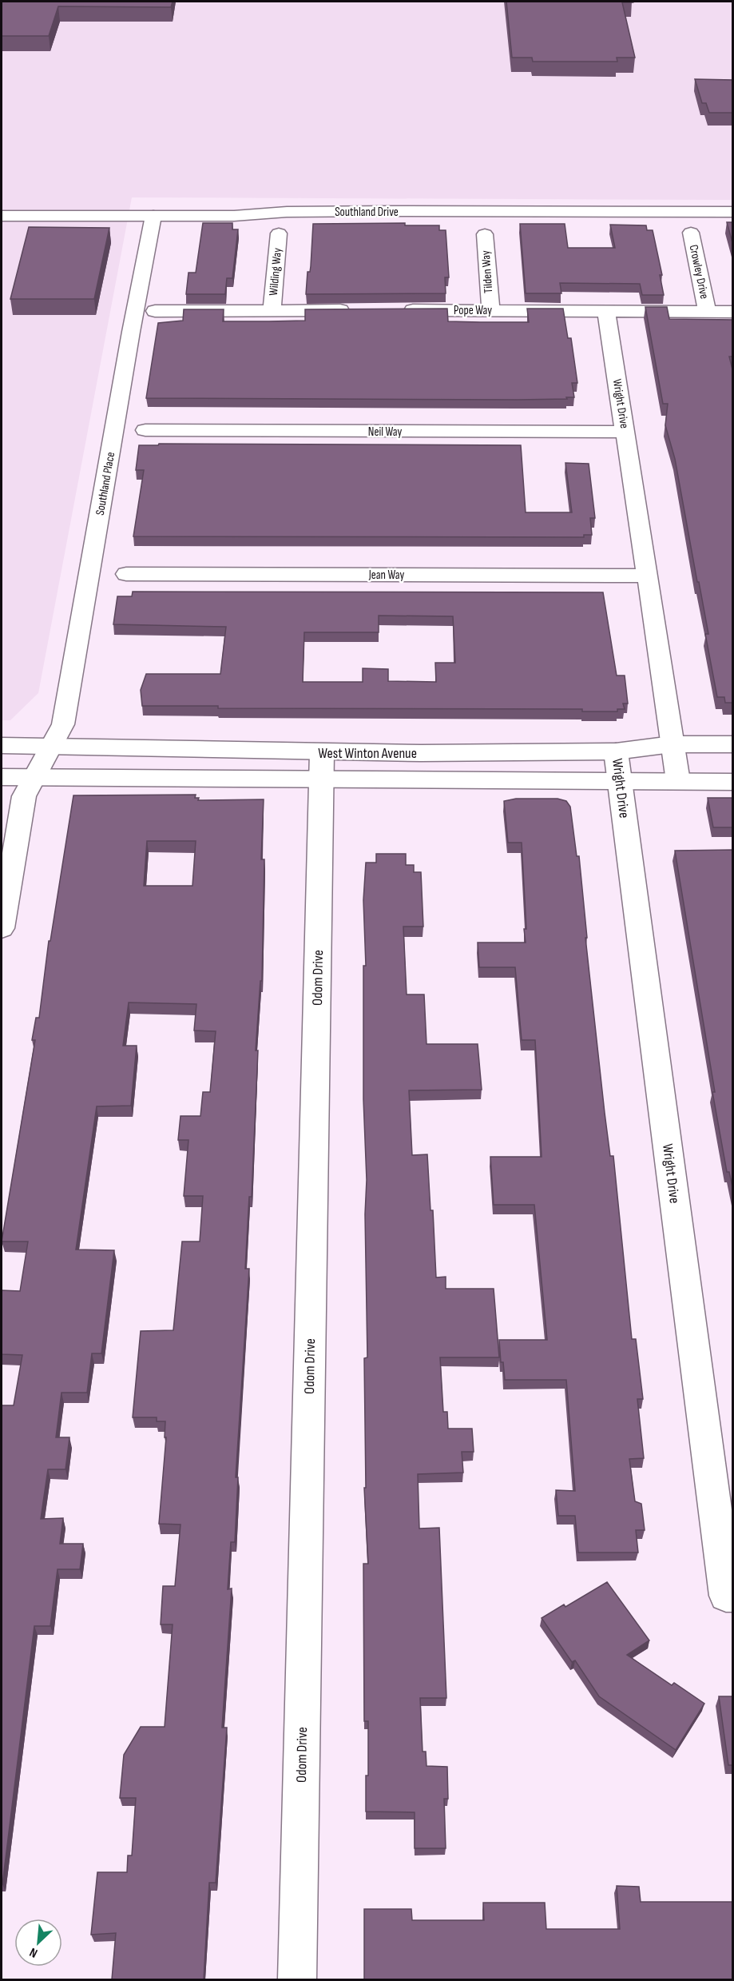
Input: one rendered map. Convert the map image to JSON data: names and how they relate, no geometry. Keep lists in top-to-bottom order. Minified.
{"streets":{"street":["Southland Drive","Wilding Way","Tilden Way","Crowley Drive","Pope Way","Wright Drive","Neil Way","Southland Place","Jean Way","West Winton Avenue","Odom Drive"]},"crossings":[["Southland Drive","Southland Place"],["Tilden Way","Pope Way"],["Crowley Drive","Pope Way"],["Pope Way","Wright Drive"],["Wright Drive","Neil Way"],["Wright Drive","Jean Way"],["Wright Drive","West Winton Avenue"],["Southland Place","West Winton Avenue"],["West Winton Avenue","Odom Drive"]],"north":"bottom left"}
